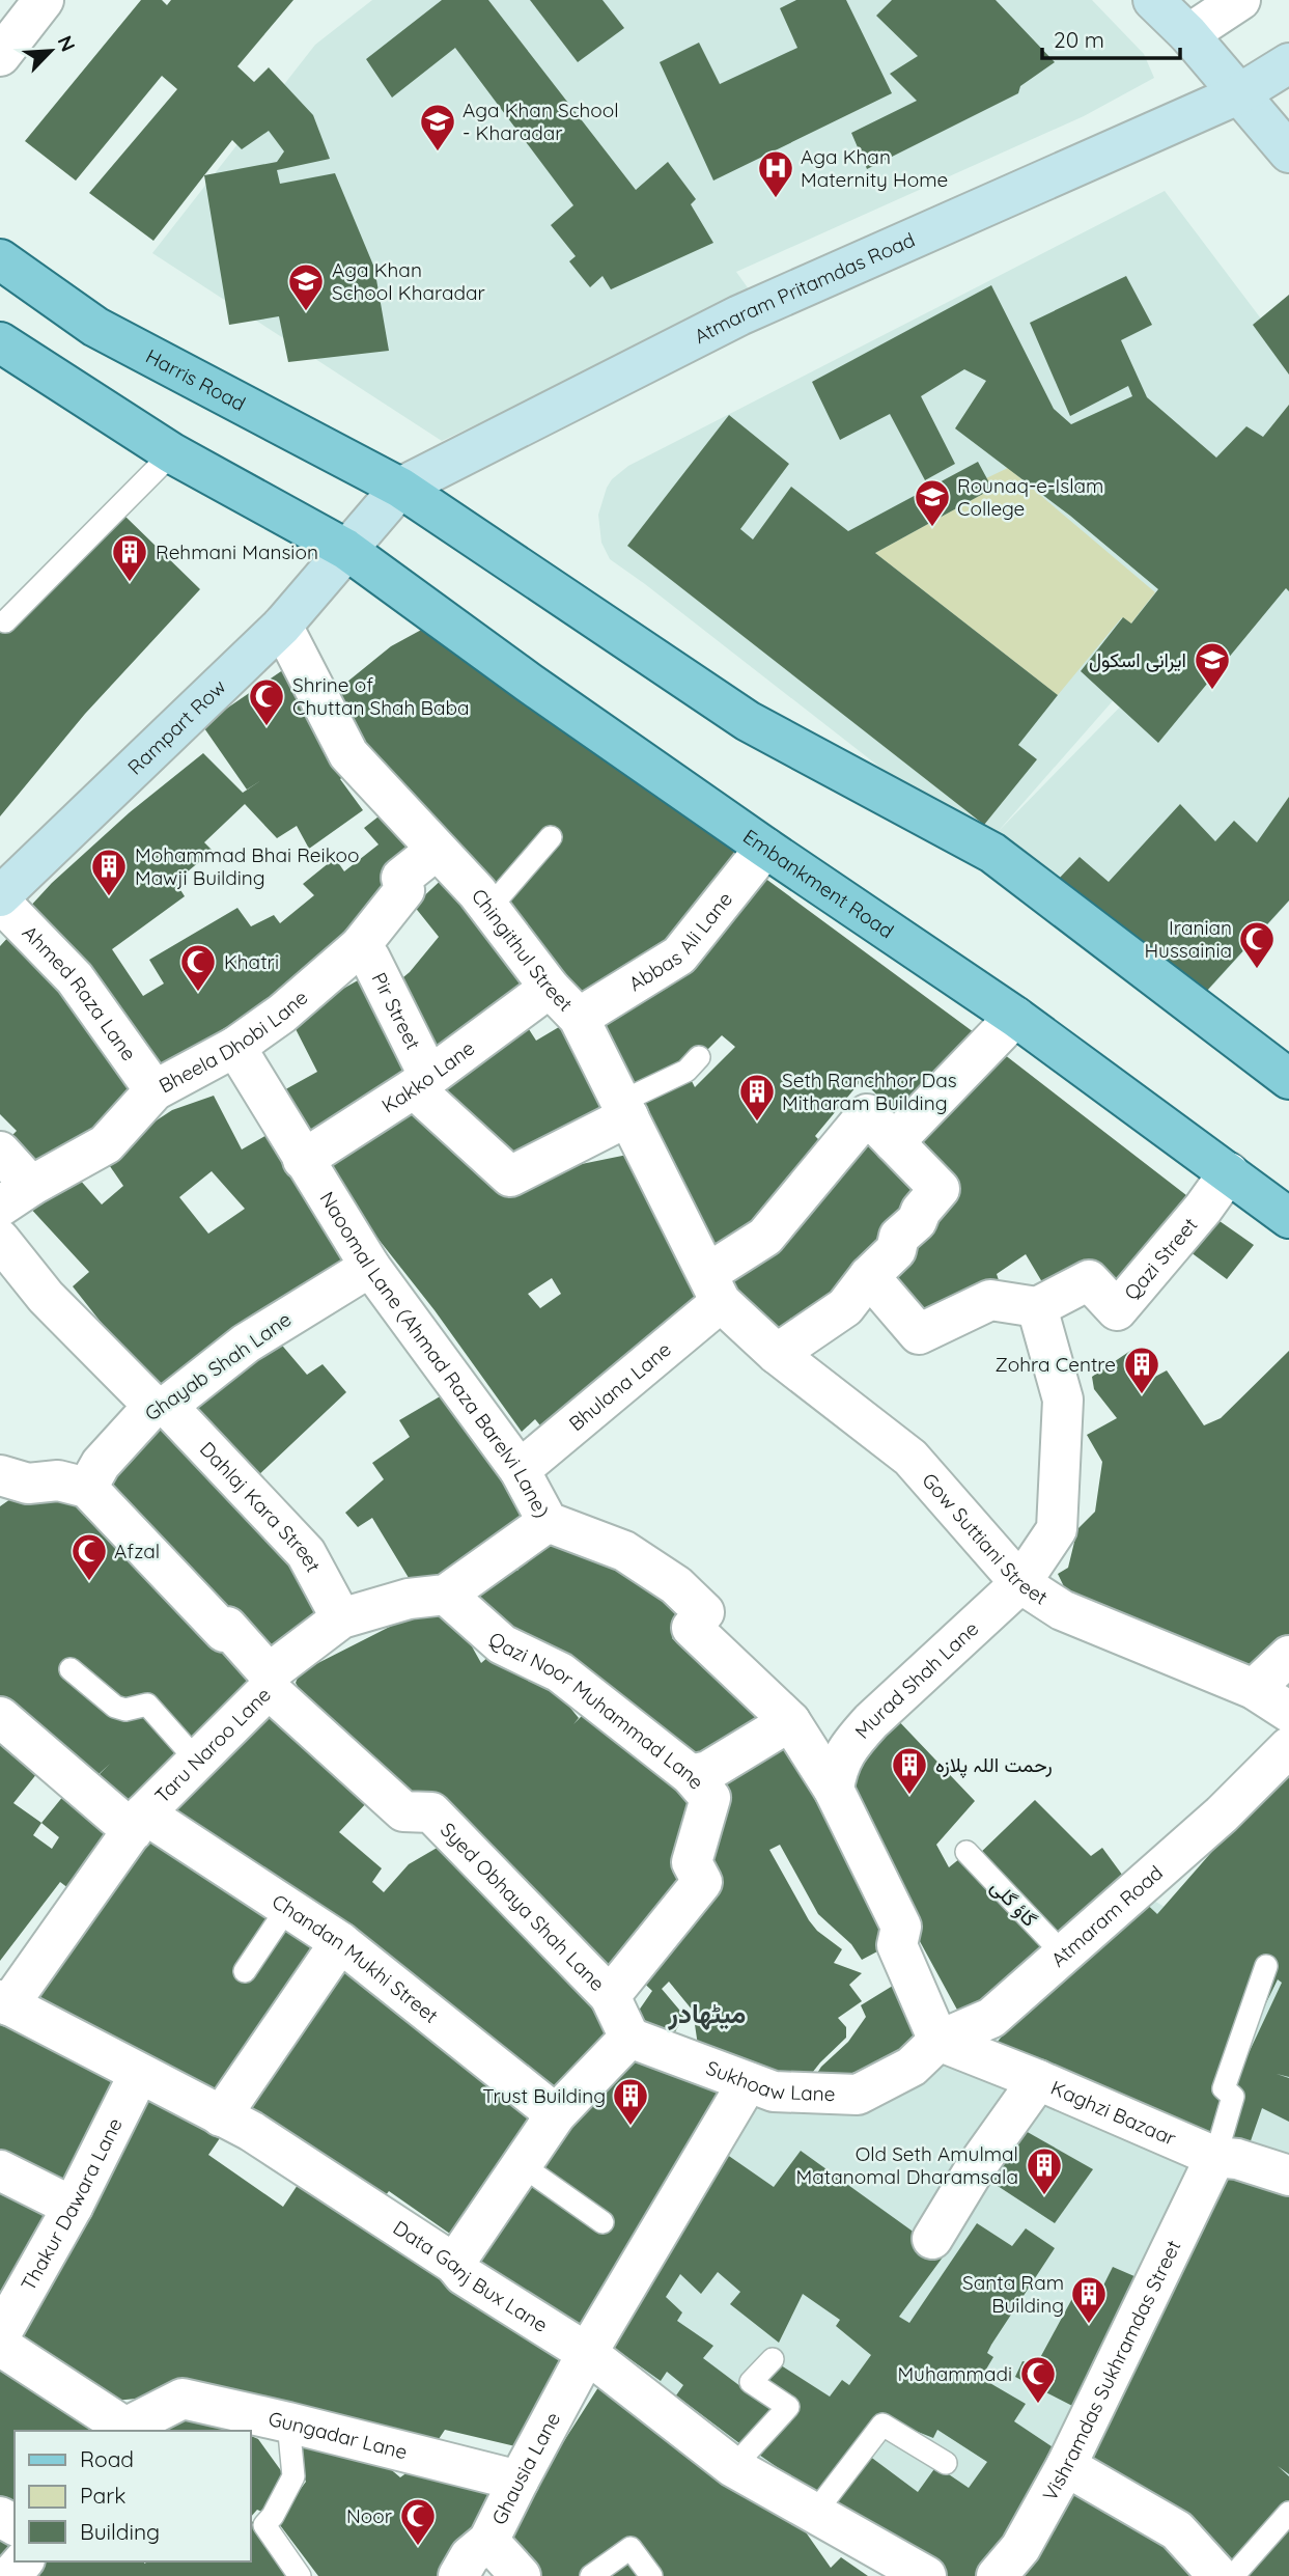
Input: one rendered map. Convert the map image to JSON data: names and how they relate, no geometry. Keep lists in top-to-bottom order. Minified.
{"streets":{"main road":["Atmaram Pritamdas Road","Harris Road","Rampart Row","Embankment Road"],"street":["Abbas Ali Lane","Chingithul Street","Ahmed Raza Lane","Pir Street","Bheela Dhobi Lane","Kakko Lane","Qazi Street","Naoomal Lane (Ahmad Raza Barelvi Lane)","Ghayab Shah Lane","Bhulana Lane","Dahlaj Kara Street","Gow Suttiani Street","Murad Shah Lane","Qazi Noor Muhammad Lane","Taru Naroo Lane","Syed Obhaya Shah Lane","Atmaram Road","Chandan Mukhi Street","Sukhoaw Lane","Kaghzi Bazaar","Thakur Dawara Lane","Data Ganj Bux Lane","Vishramdas Sukhramdas Street","Gungadar Lane","Ghausia Lane"],"lane":["گاؤ گلی"]},"crossings":[["Atmaram Pritamdas Road","Harris Road"],["Atmaram Pritamdas Road","Rampart Row"],["Atmaram Pritamdas Road","Embankment Road"],["Rampart Row","Embankment Road"],["Rampart Row","Chingithul Street"],["Rampart Row","Ahmed Raza Lane"],["Embankment Road","Abbas Ali Lane"],["Embankment Road","Qazi Street"],["Abbas Ali Lane","Chingithul Street"],["Chingithul Street","Bheela Dhobi Lane"],["Chingithul Street","Kakko Lane"],["Chingithul Street","Bhulana Lane"],["Chingithul Street","Gow Suttiani Street"],["Ahmed Raza Lane","Bheela Dhobi Lane"],["Pir Street","Bheela Dhobi Lane"],["Pir Street","Kakko Lane"],["Bheela Dhobi Lane","Naoomal Lane (Ahmad Raza Barelvi Lane)"],["Kakko Lane","Naoomal Lane (Ahmad Raza Barelvi Lane)"],["Qazi Street","Murad Shah Lane"],["Naoomal Lane (Ahmad Raza Barelvi Lane)","Ghayab Shah Lane"],["Naoomal Lane (Ahmad Raza Barelvi Lane)","Bhulana Lane"],["Naoomal Lane (Ahmad Raza Barelvi Lane)","Taru Naroo Lane"],["Ghayab Shah Lane","Dahlaj Kara Street"],["Ghayab Shah Lane","Syed Obhaya Shah Lane"],["Bhulana Lane","Gow Suttiani Street"],["Dahlaj Kara Street","Taru Naroo Lane"],["Gow Suttiani Street","Murad Shah Lane"],["Qazi Noor Muhammad Lane","Taru Naroo Lane"],["Qazi Noor Muhammad Lane","Syed Obhaya Shah Lane"],["Taru Naroo Lane","Syed Obhaya Shah Lane"],["Taru Naroo Lane","Chandan Mukhi Street"],["Taru Naroo Lane","Data Ganj Bux Lane"],["گاؤ گلی","Atmaram Road"],["Atmaram Road","Sukhoaw Lane"],["Atmaram Road","Kaghzi Bazaar"],["Sukhoaw Lane","Kaghzi Bazaar"],["Sukhoaw Lane","Ghausia Lane"],["Kaghzi Bazaar","Vishramdas Sukhramdas Street"],["Thakur Dawara Lane","Data Ganj Bux Lane"],["Data Ganj Bux Lane","Ghausia Lane"],["Gungadar Lane","Ghausia Lane"]],"districts":["میٹھادر"],"places":{"school or university":["Aga Khan School - Kharadar","Aga Khan School Kharadar","Rounaq-e-Islam College","ایرانی اسکول"],"hospital":["Aga Khan Maternity Home"],"building":["Rehmani Mansion","Mohammad Bhai Reikoo Mawji Building","Seth Ranchhor Das Mitharam Building","Zohra Centre","رحمت اللہ پلازہ","Trust Building","Old Seth Amulmal Matanomal Dharamsala","Santa Ram Building"],"mosque":["Shrine of Chuttan Shah Baba","Iranian Hussainia","Khatri","Afzal","Muhammadi","Noor"]},"legend":["Road","Park","Building"],"scale_bar":"20 m","north":"top right"}
